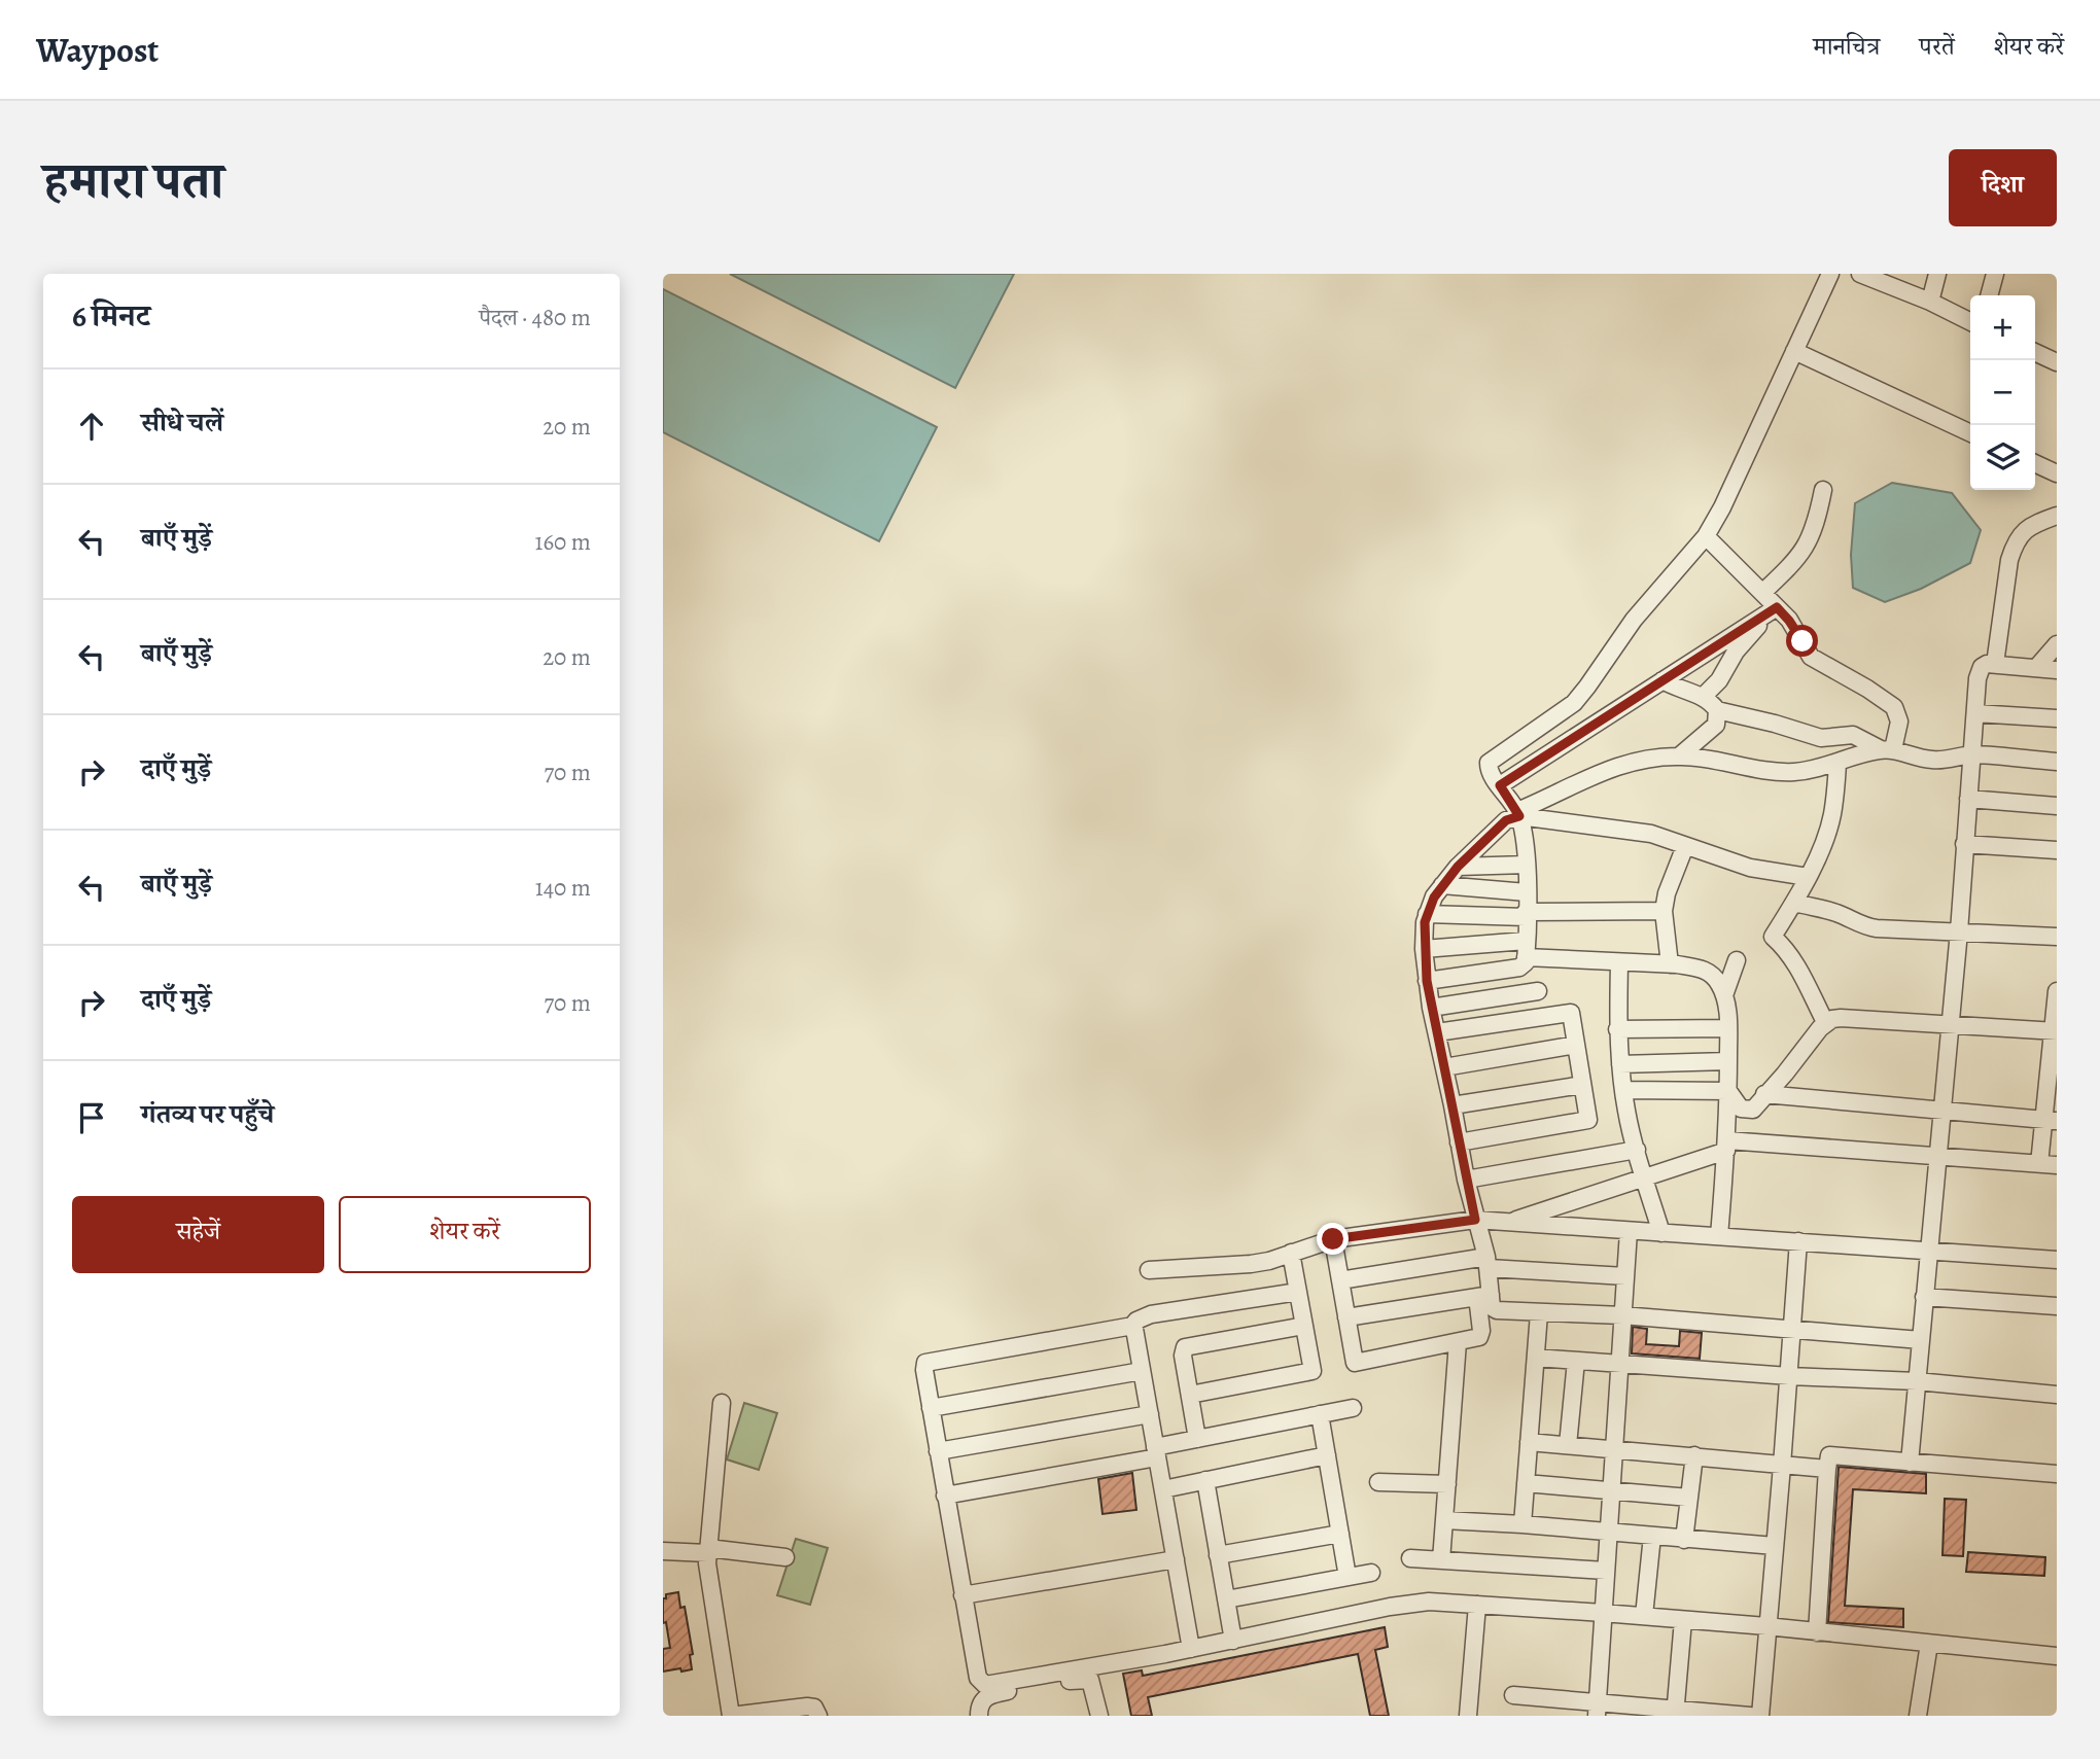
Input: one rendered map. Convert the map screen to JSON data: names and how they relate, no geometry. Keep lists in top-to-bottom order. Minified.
{"page":{"header":"Waypost","nav":["मानचित्र","परतें","शेयर करें"],"title":"हमारा पता","buttons":["दिशा",["सहेजें","शेयर करें"]],"heading":["6 मिनट","पैदल · 480 m"],"map_buttons":["+","−"],"list":[["सीधे चलें","20 m"],["बाएँ मुड़ें","160 m"],["बाएँ मुड़ें","20 m"],["दाएँ मुड़ें","70 m"],["बाएँ मुड़ें","140 m"],["दाएँ मुड़ें","70 m"],"गंतव्य पर पहुँचे"]}}
